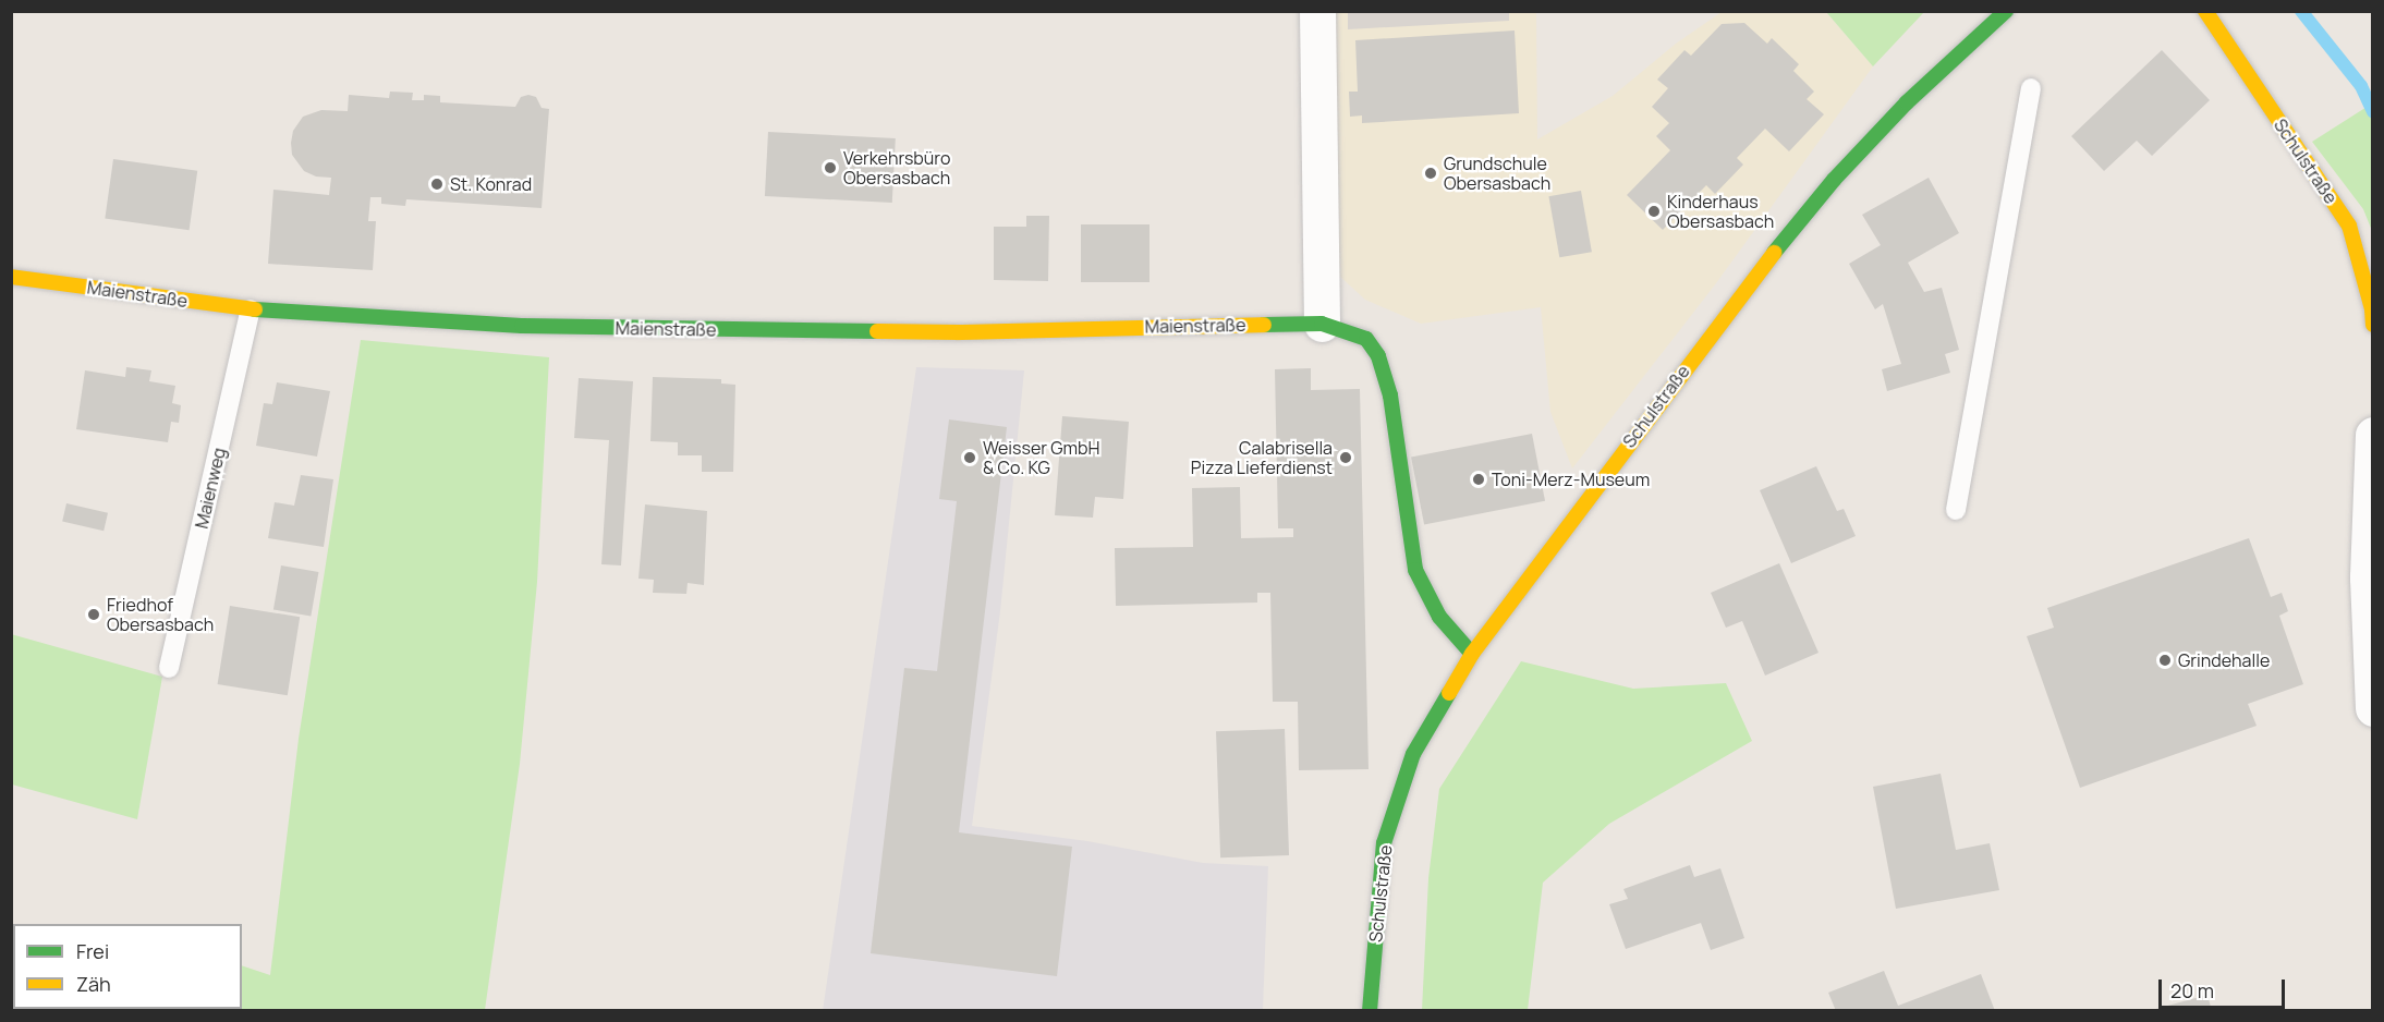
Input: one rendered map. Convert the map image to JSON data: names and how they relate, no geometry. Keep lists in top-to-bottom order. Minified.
{"streets":{"street":["Schulstraße","Maienstraße"],"lane":["Maienweg"]},"crossings":[["Schulstraße","Maienstraße"],["Maienstraße","Maienweg"]],"places":["Verkehrsbüro Obersasbach","Grundschule Obersasbach","St. Konrad","Kinderhaus Obersasbach","Weisser GmbH & Co. KG","Calabrisella Pizza Lieferdienst","Toni-Merz-Museum","Friedhof Obersasbach","Grindehalle"],"legend":["Frei","Zäh"],"scale_bar":"20 m"}
